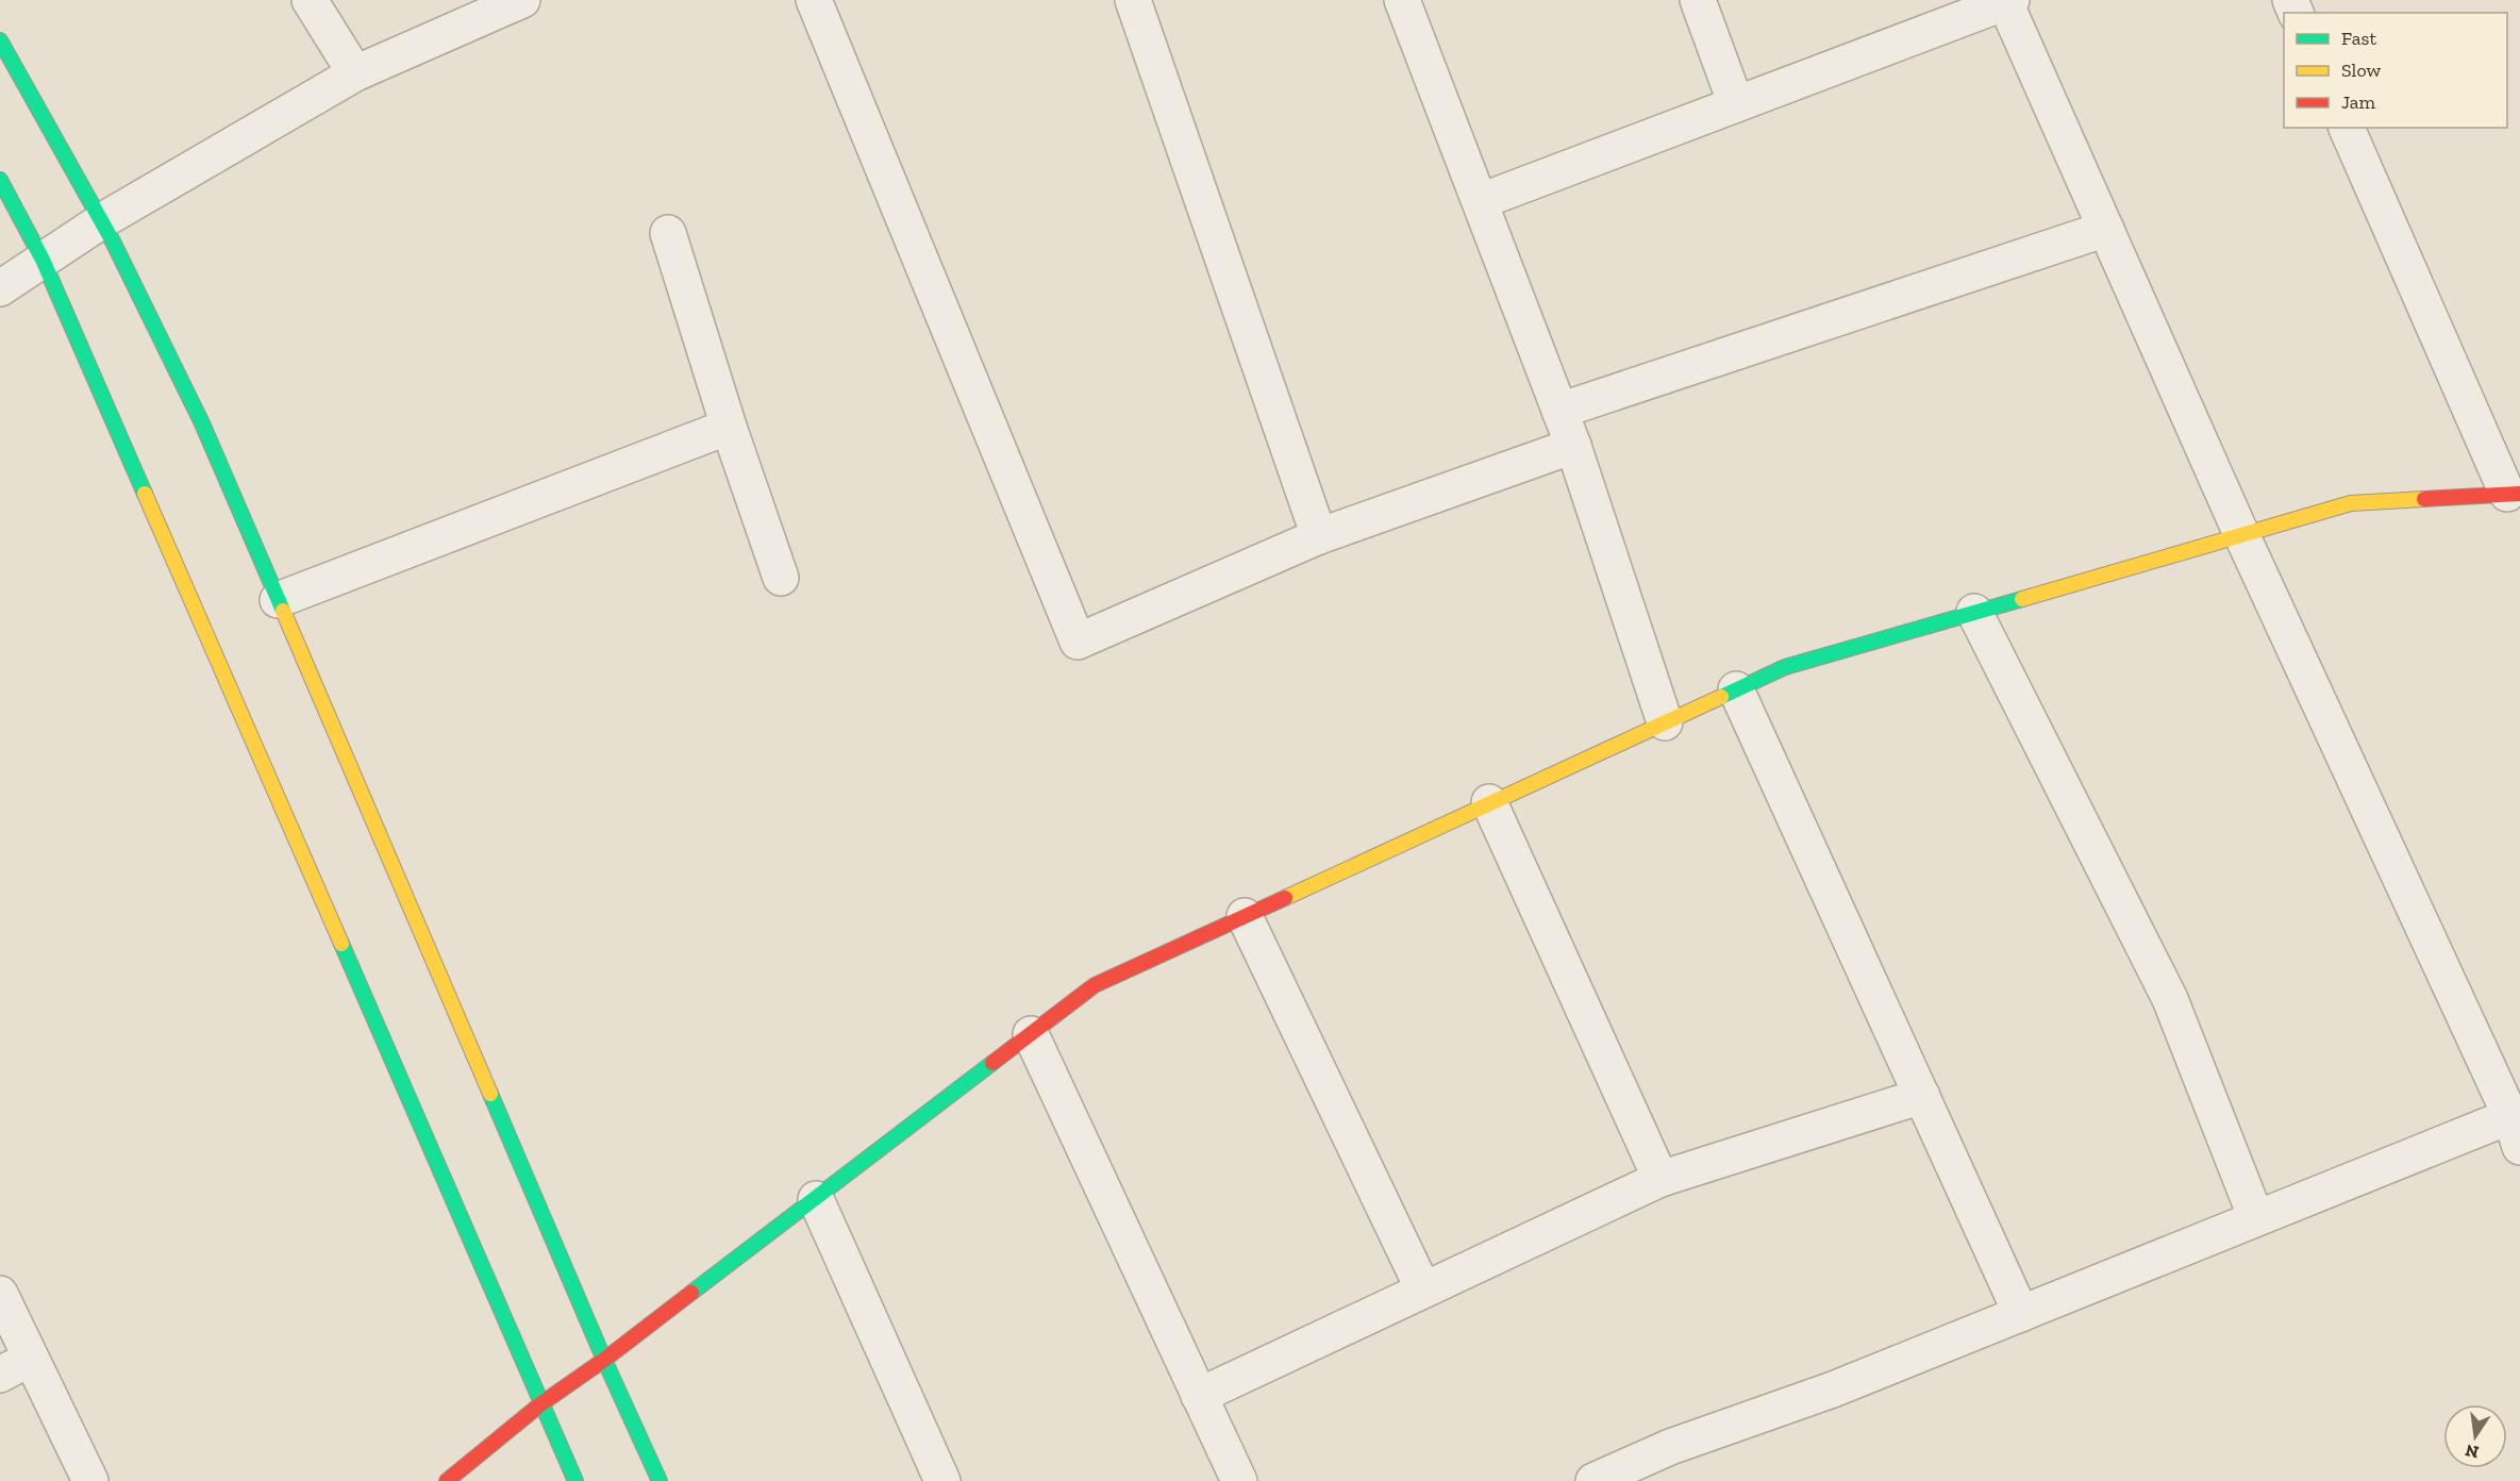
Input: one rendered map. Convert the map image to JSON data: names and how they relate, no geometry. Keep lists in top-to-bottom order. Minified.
{"legend":["Fast","Slow","Jam"],"north":"bottom"}
